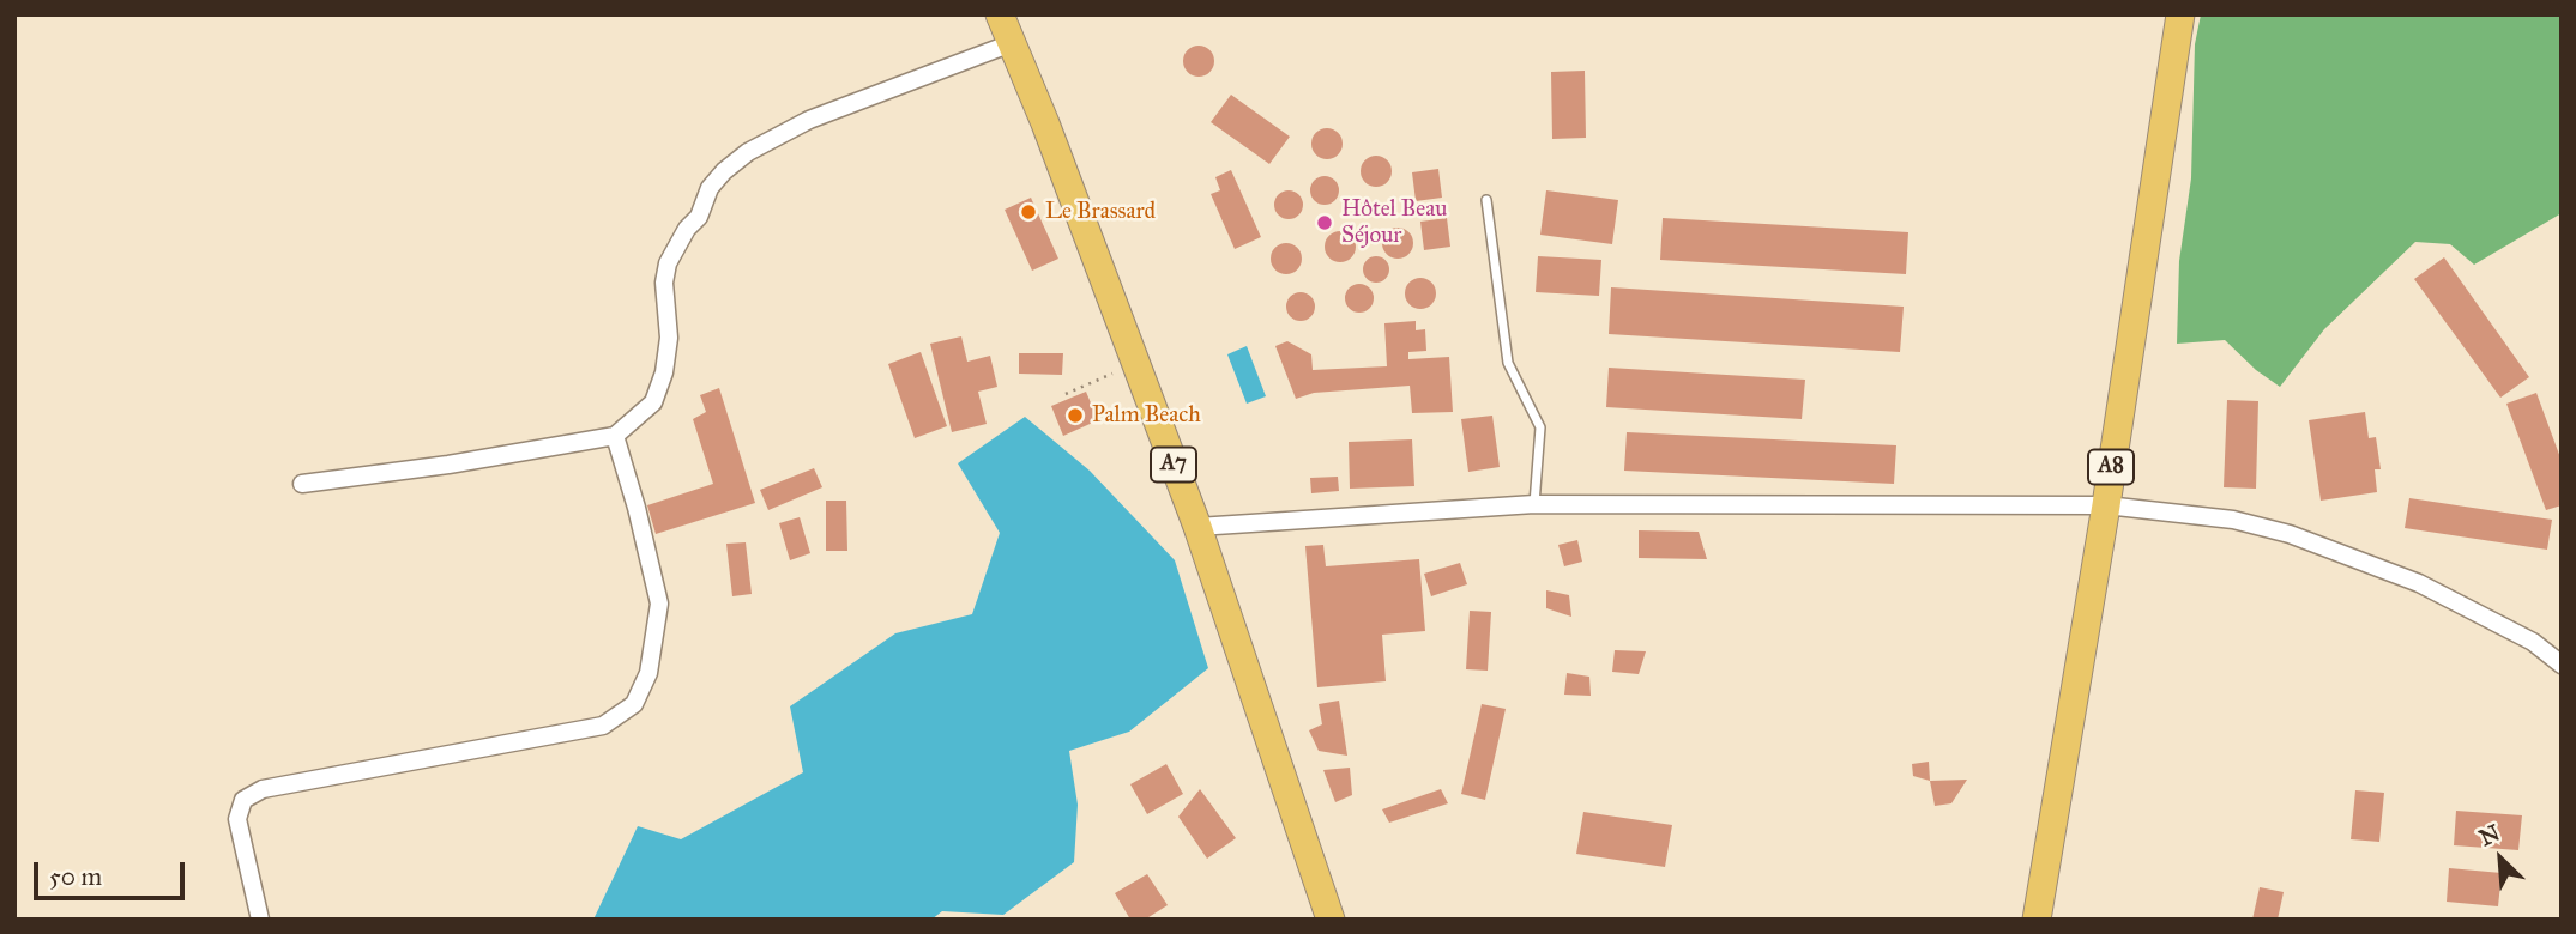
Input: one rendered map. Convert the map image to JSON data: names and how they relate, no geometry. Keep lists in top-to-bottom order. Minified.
{"streets":{"main road":["A7","A8"]},"places":["Le Brassard","Hôtel Beau Séjour","Palm Beach"],"scale_bar":"50 m","north":"top left"}
